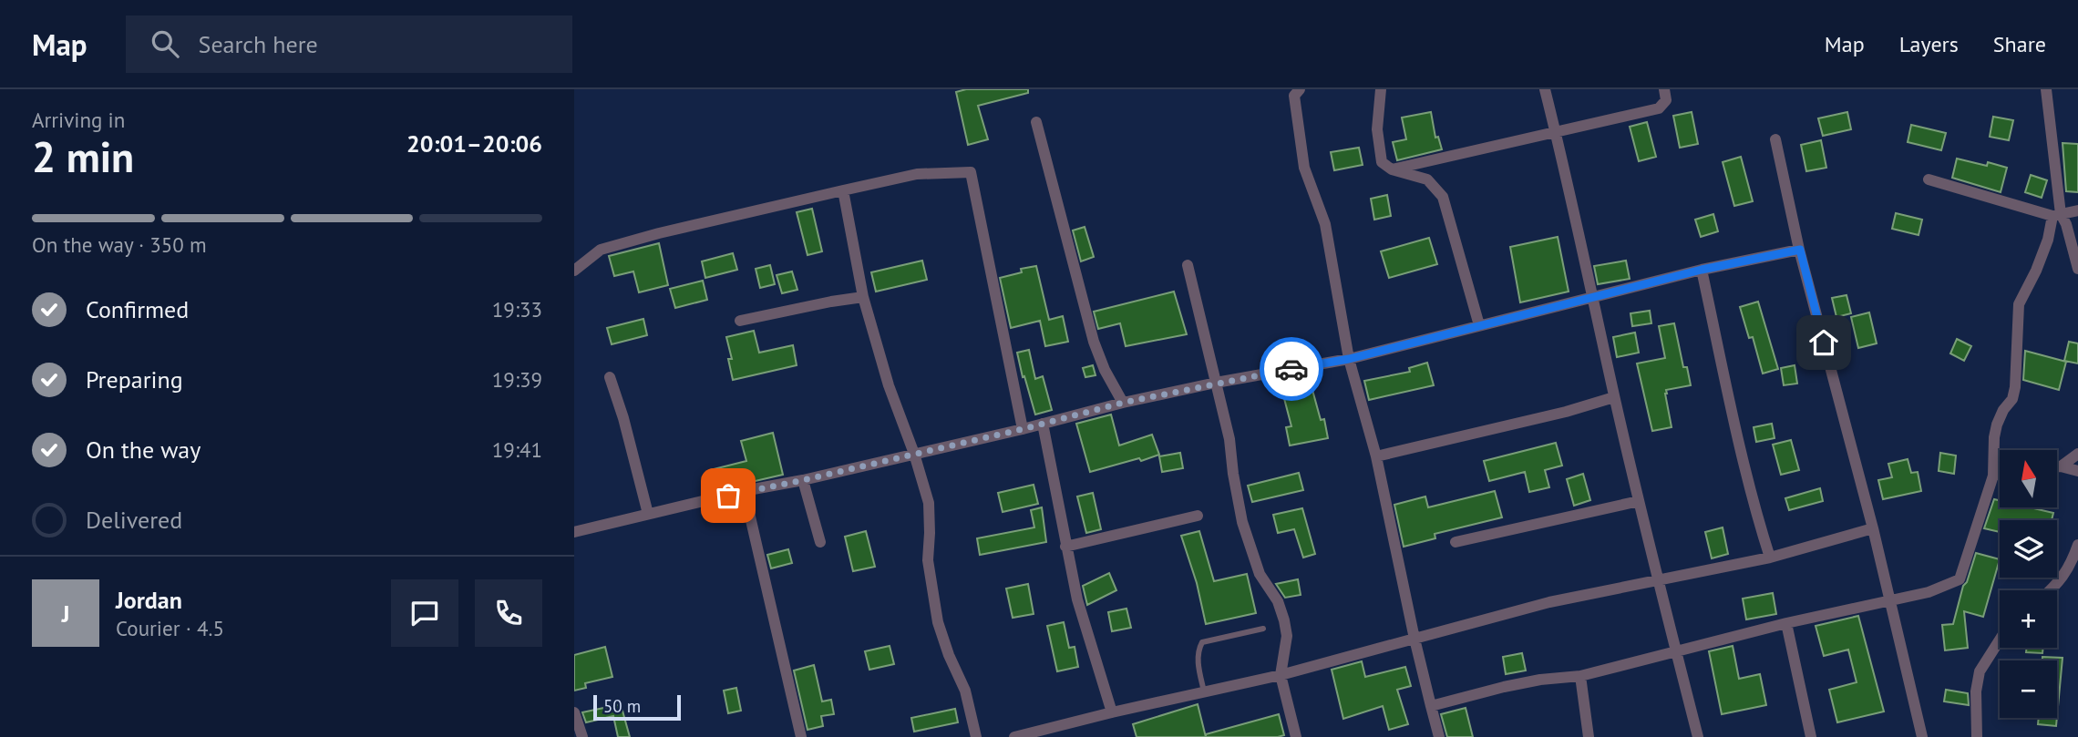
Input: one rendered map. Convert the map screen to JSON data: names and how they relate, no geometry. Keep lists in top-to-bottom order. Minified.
{"scale_bar":"50 m","north":"top","page":{"header":"Map","search":"Search here","nav":["Map","Layers","Share"],"heading":["2 min","Arriving in","20:01–20:06"],"panel":["Jordan","Courier · 4.5"],"bar":"On the way · 350 m","list":[["Confirmed","19:33"],["Preparing","19:39"],["On the way","19:41"],"Delivered"],"map_buttons":["+","−"],"round":"J","scale":"50 m"}}
